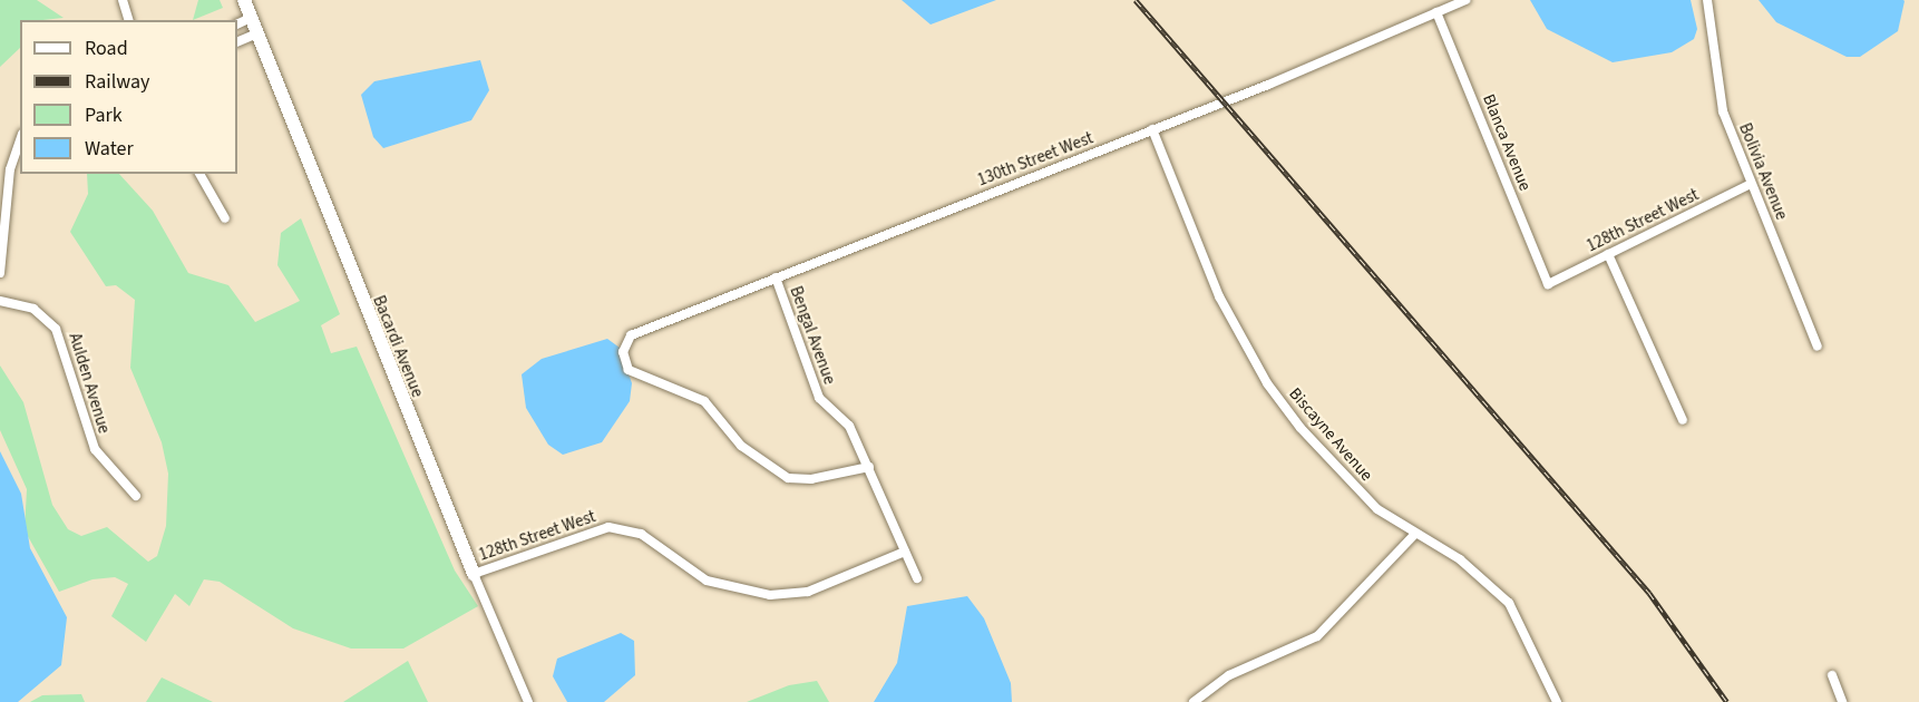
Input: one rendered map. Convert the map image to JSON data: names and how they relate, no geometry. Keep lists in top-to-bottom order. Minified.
{"streets":{"street":["Blanca Avenue","130th Street West","Bolivia Avenue","128th Street West","Bengal Avenue","Bacardi Avenue","Aulden Avenue","Biscayne Avenue"]},"crossings":[["Blanca Avenue","130th Street West"],["Blanca Avenue","128th Street West"],["130th Street West","Bengal Avenue"],["130th Street West","Biscayne Avenue"],["Bolivia Avenue","128th Street West"],["128th Street West","Bengal Avenue"],["128th Street West","Bacardi Avenue"]],"legend":["Road","Railway","Park","Water"]}
